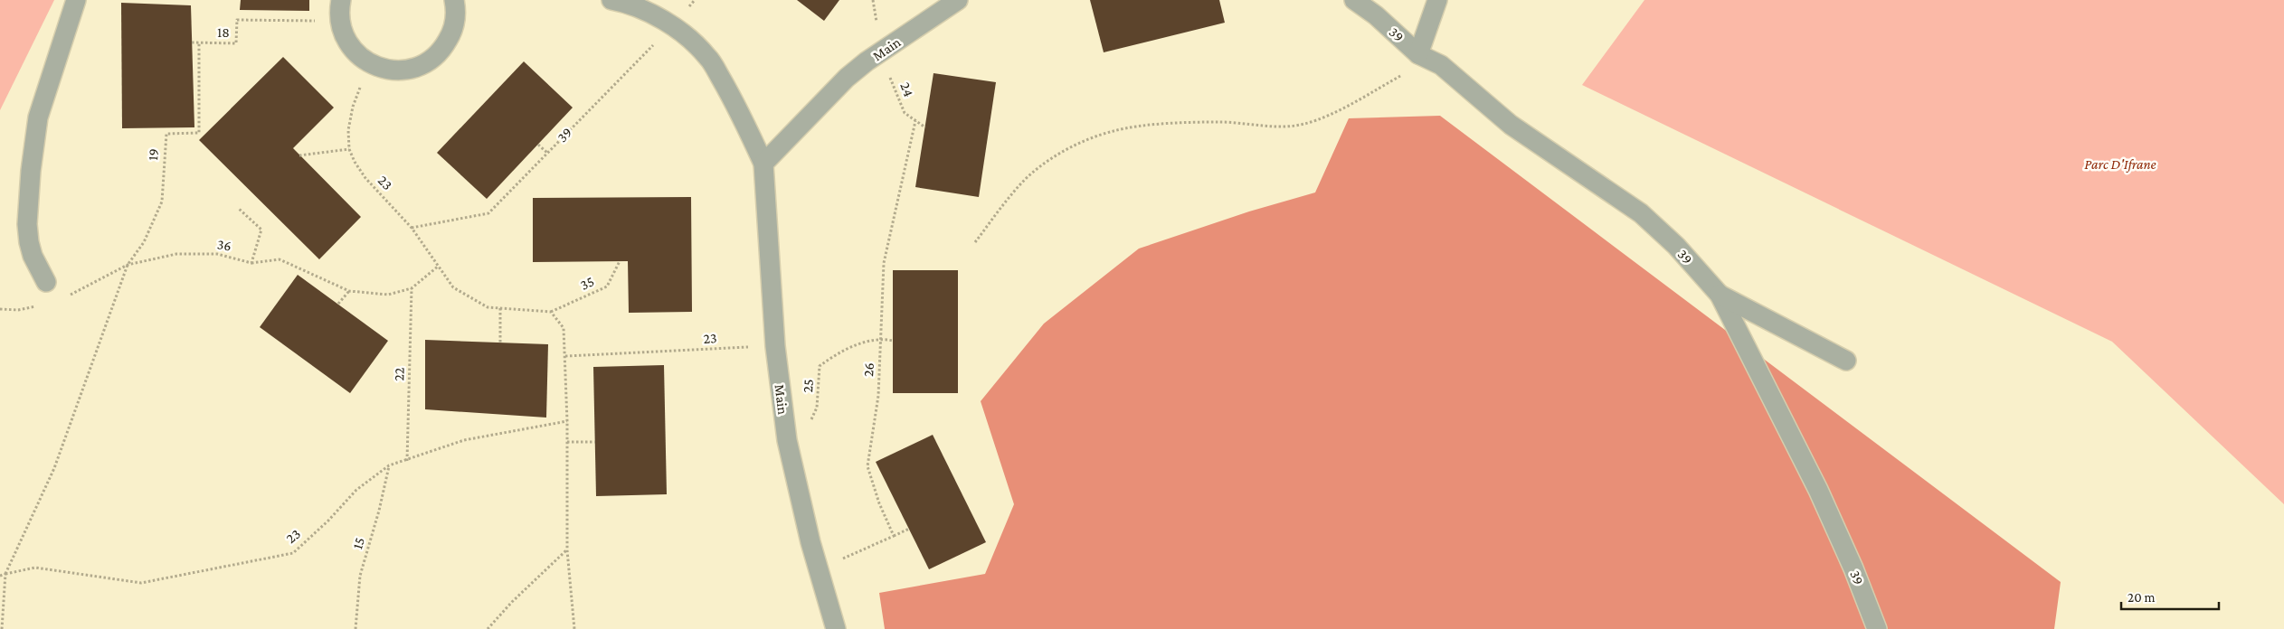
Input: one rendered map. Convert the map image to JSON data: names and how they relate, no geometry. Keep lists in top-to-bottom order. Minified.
{"streets":{"lane":["39","Main"],"path":["18","24","19","23","36","35","26","22","25","15"]},"crossings":[["18","19"],["39","Main"],["39","23"],["Main","24"],["Main","23"],["Main","25"],["24","26"],["19","36"],["23","35"],["23","22"],["23","15"],["26","25"]],"parks":["Parc D'Ifrane"],"scale_bar":"20 m"}
